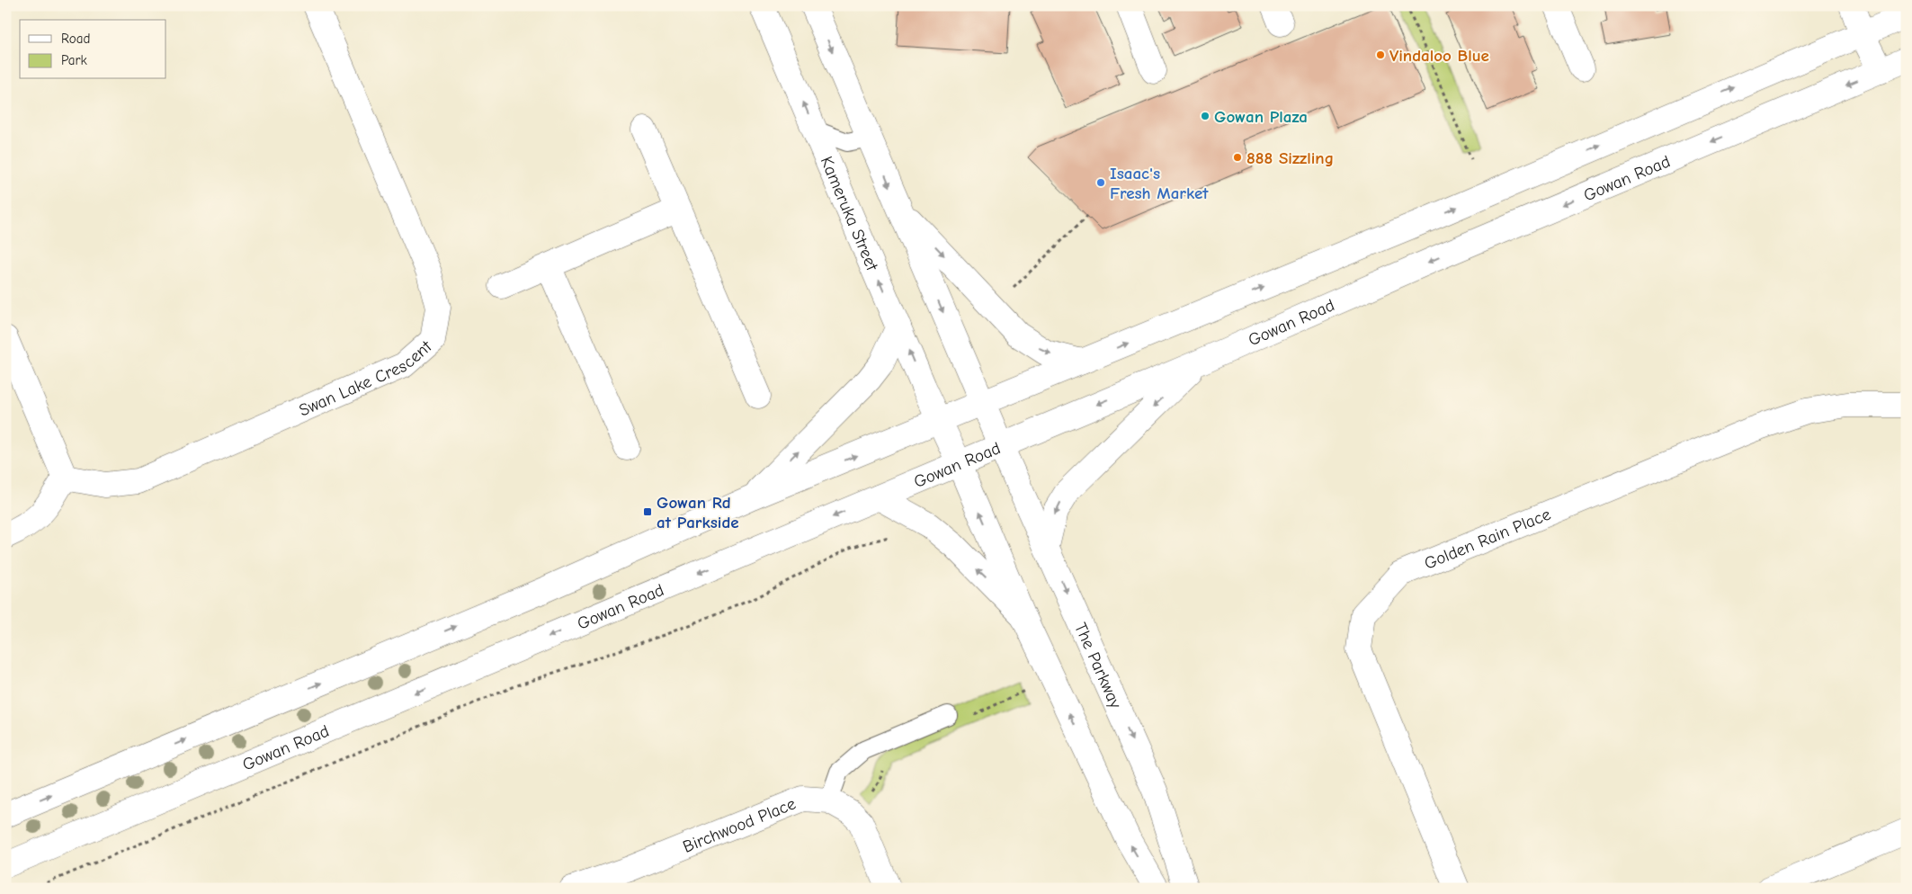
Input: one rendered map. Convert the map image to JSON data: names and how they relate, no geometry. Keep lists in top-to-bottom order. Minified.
{"streets":{"street":["Gowan Road","Kameruka Street","Swan Lake Crescent","Golden Rain Place","The Parkway","Birchwood Place"]},"crossings":[["Gowan Road","Kameruka Street"],["Gowan Road","The Parkway"]],"places":{"other":["Vindaloo Blue","Gowan Plaza","888 Sizzling","Isaac's Fresh Market"],"transit":["Gowan Rd at Parkside"]},"legend":["Road","Park"]}
